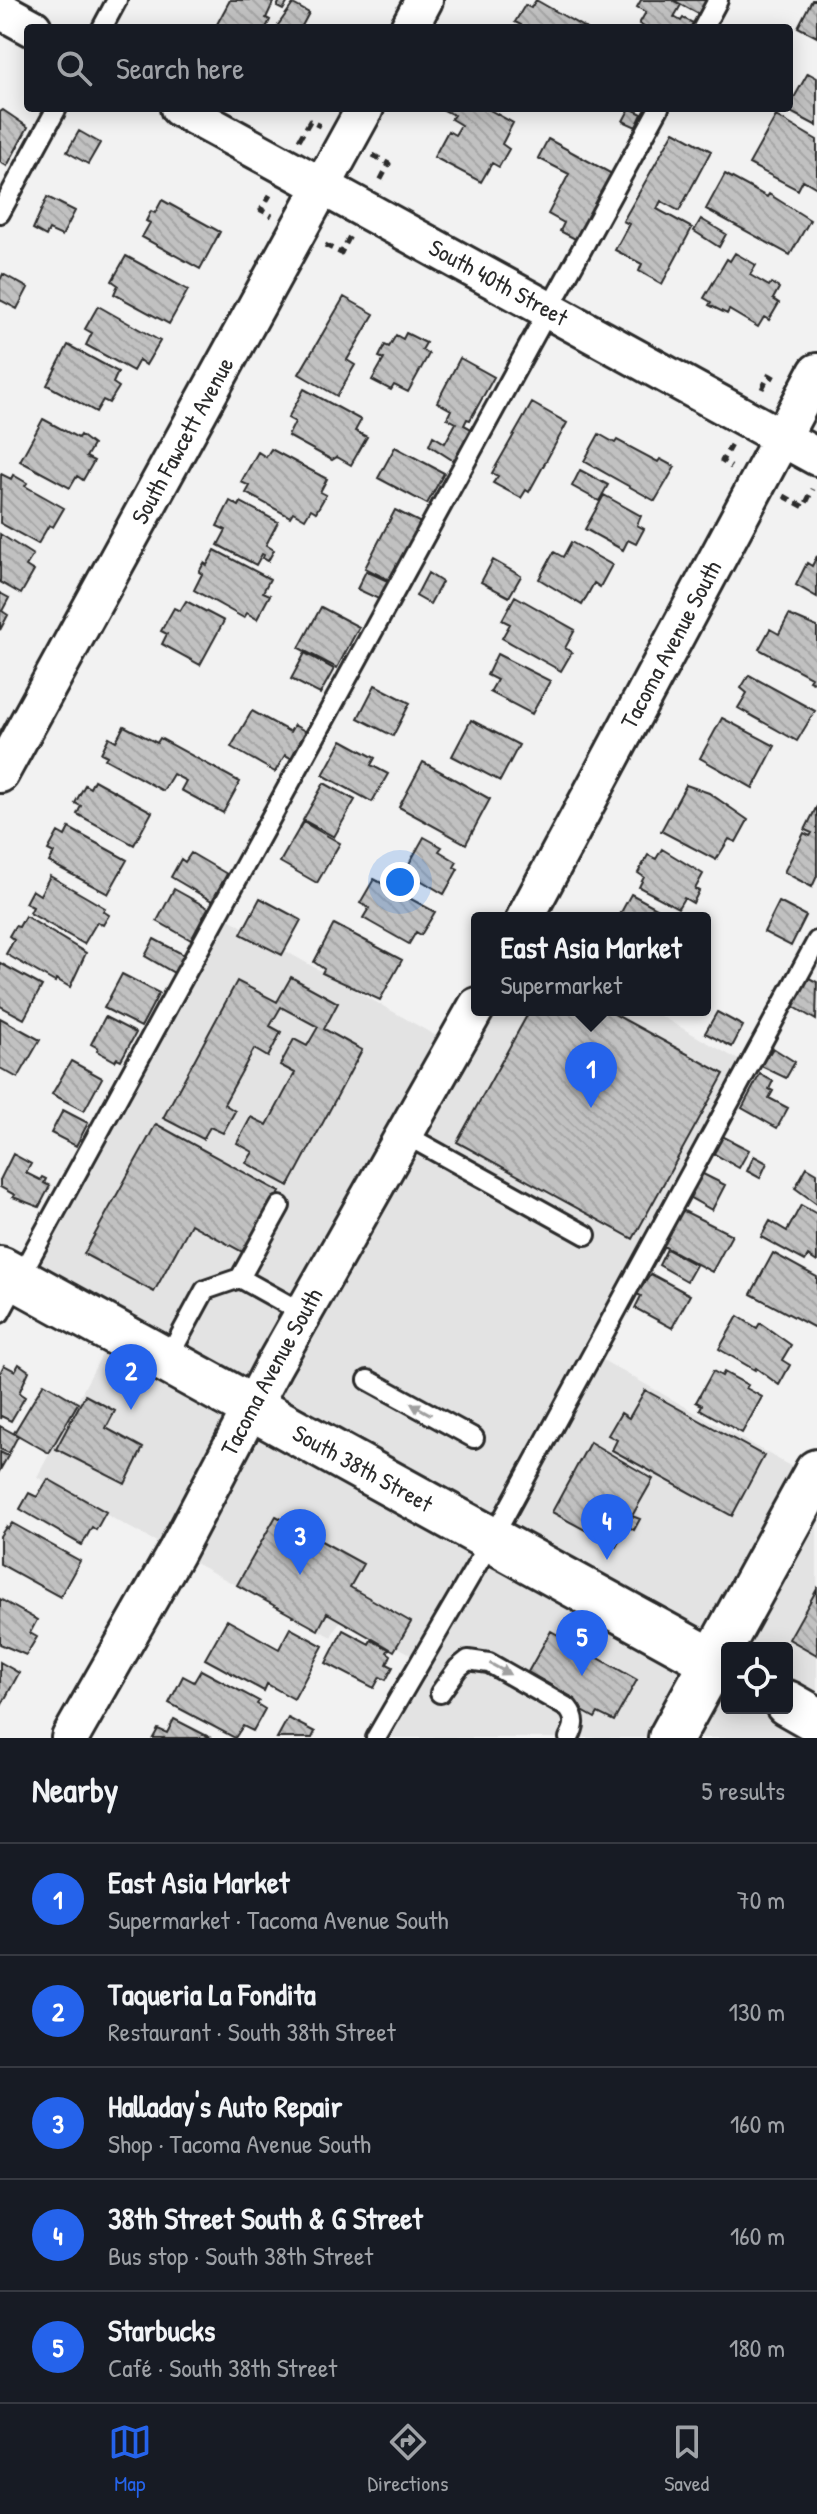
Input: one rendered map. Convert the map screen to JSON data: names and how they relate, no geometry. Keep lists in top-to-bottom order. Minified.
{"streets":{"main road":["South 38th Street"],"street":["South 40th Street","South Fawcett Avenue","Tacoma Avenue South"]},"crossings":[["South 40th Street","South Fawcett Avenue"],["South 40th Street","Tacoma Avenue South"],["Tacoma Avenue South","South 38th Street"]],"page":{"search":"Search here","popup":["East Asia Market","Supermarket"],"pins":["1","2","4","3","5"],"heading":["Nearby","5 results"],"list":[{"mark":"1","name":"East Asia Market","note":"Supermarket · Tacoma Avenue South","value":"70 m"},{"mark":"2","name":"Taqueria La Fondita","note":"Restaurant · South 38th Street","value":"130 m"},{"mark":"3","name":"Halladay's Auto Repair","note":"Shop · Tacoma Avenue South","value":"160 m"},{"mark":"4","name":"38th Street South & G Street","note":"Bus stop · South 38th Street","value":"160 m"},{"mark":"5","name":"Starbucks","note":"Café · South 38th Street","value":"180 m"}],"nav":["Map","Directions","Saved"]}}
